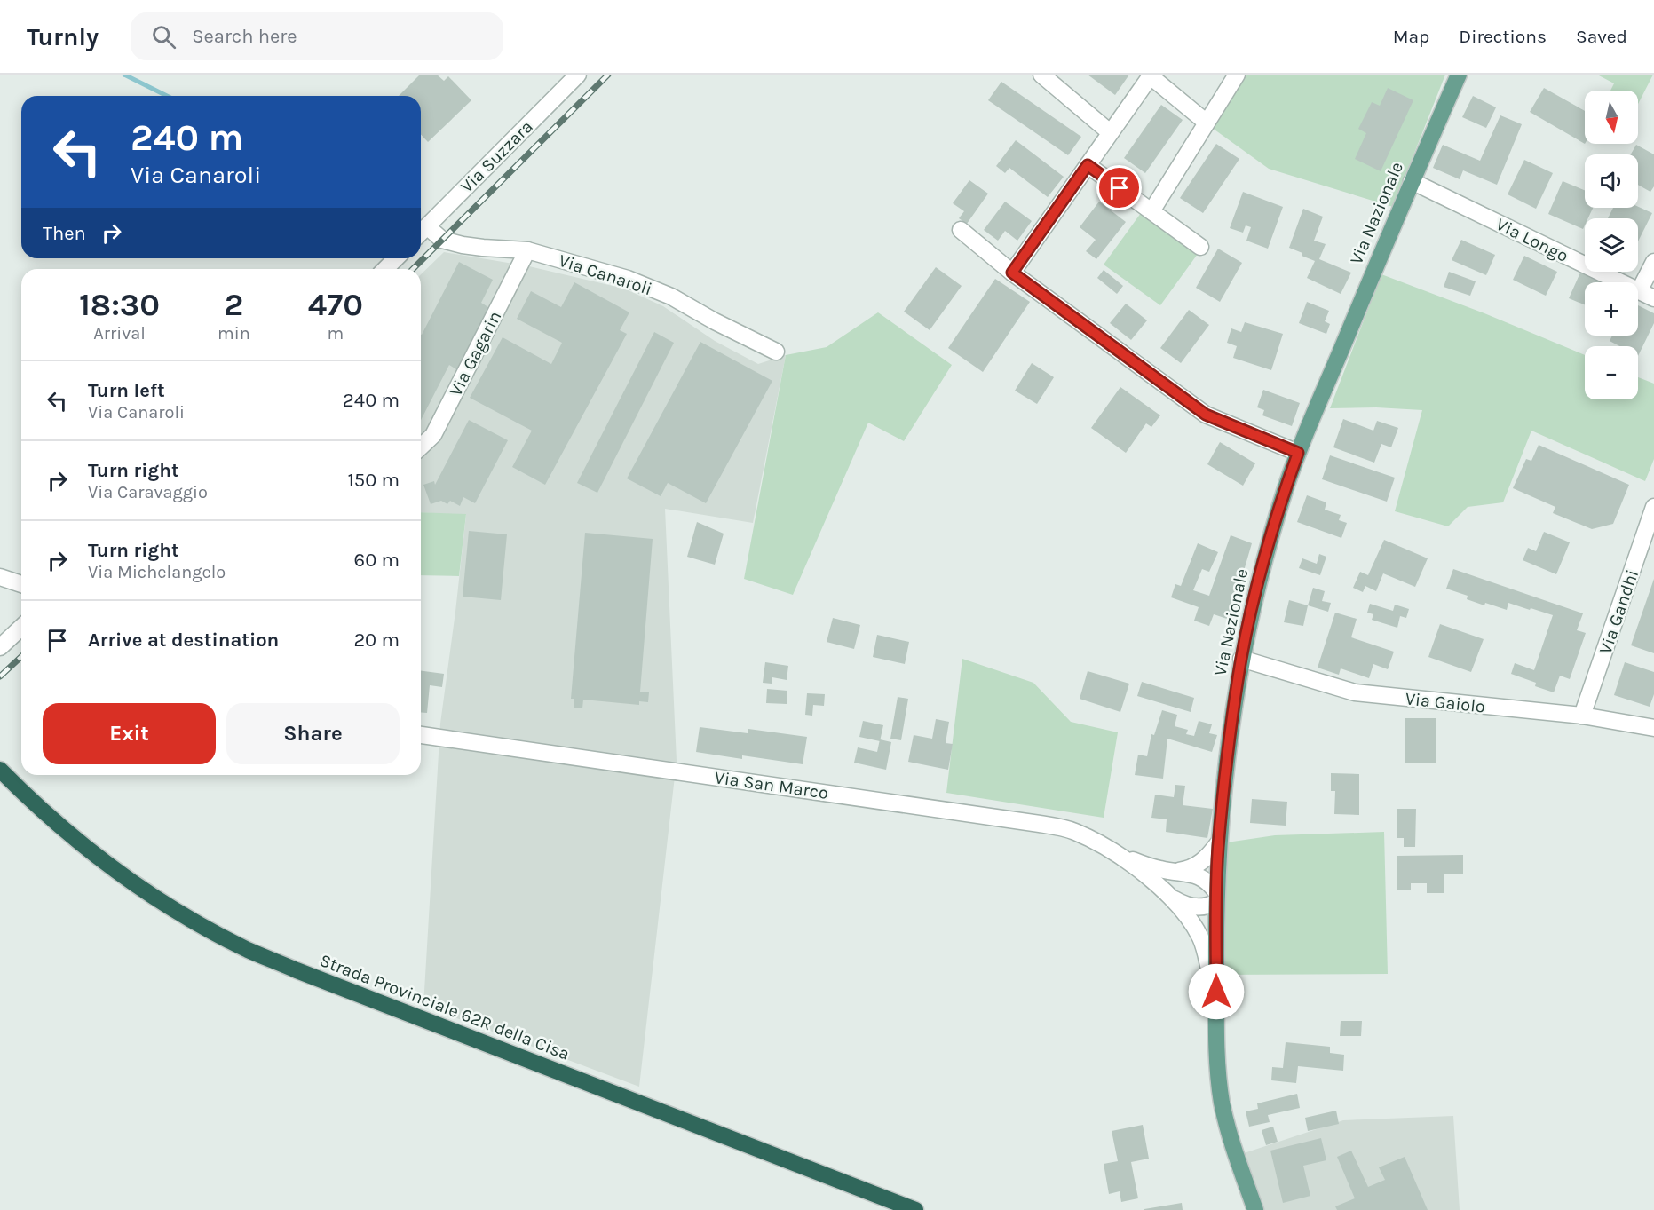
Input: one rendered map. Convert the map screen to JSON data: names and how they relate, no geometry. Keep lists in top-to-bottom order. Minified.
{"streets":{"highway":["Strada Provinciale 62R della Cisa"],"main road":["Via Nazionale"],"street":["Via Suzzara","Via Longo","Via Canaroli","Via Gagarin","Via Gandhi","Via Gaiolo","Via San Marco"]},"crossings":[["Via Suzzara","Via Canaroli"],["Via Nazionale","Via Longo"],["Via Nazionale","Via Gaiolo"],["Via Nazionale","Via San Marco"],["Via Canaroli","Via Gagarin"],["Via Gandhi","Via Gaiolo"]],"north":"bottom","page":{"header":"Turnly","search":"Search here","nav":["Map","Directions","Saved"],"map_buttons":["+","−"],"turn":["240 m","Via Canaroli"],"then":"Then","eta":["18:30","Arrival","2","min","470","m"],"list":[{"name":"Turn left","note":"Via Canaroli","value":"240 m"},{"name":"Turn right","note":"Via Caravaggio","value":"150 m"},{"name":"Turn right","note":"Via Michelangelo","value":"60 m"},{"name":"Arrive at destination","value":"20 m"}],"buttons":["Exit","Share"]}}
